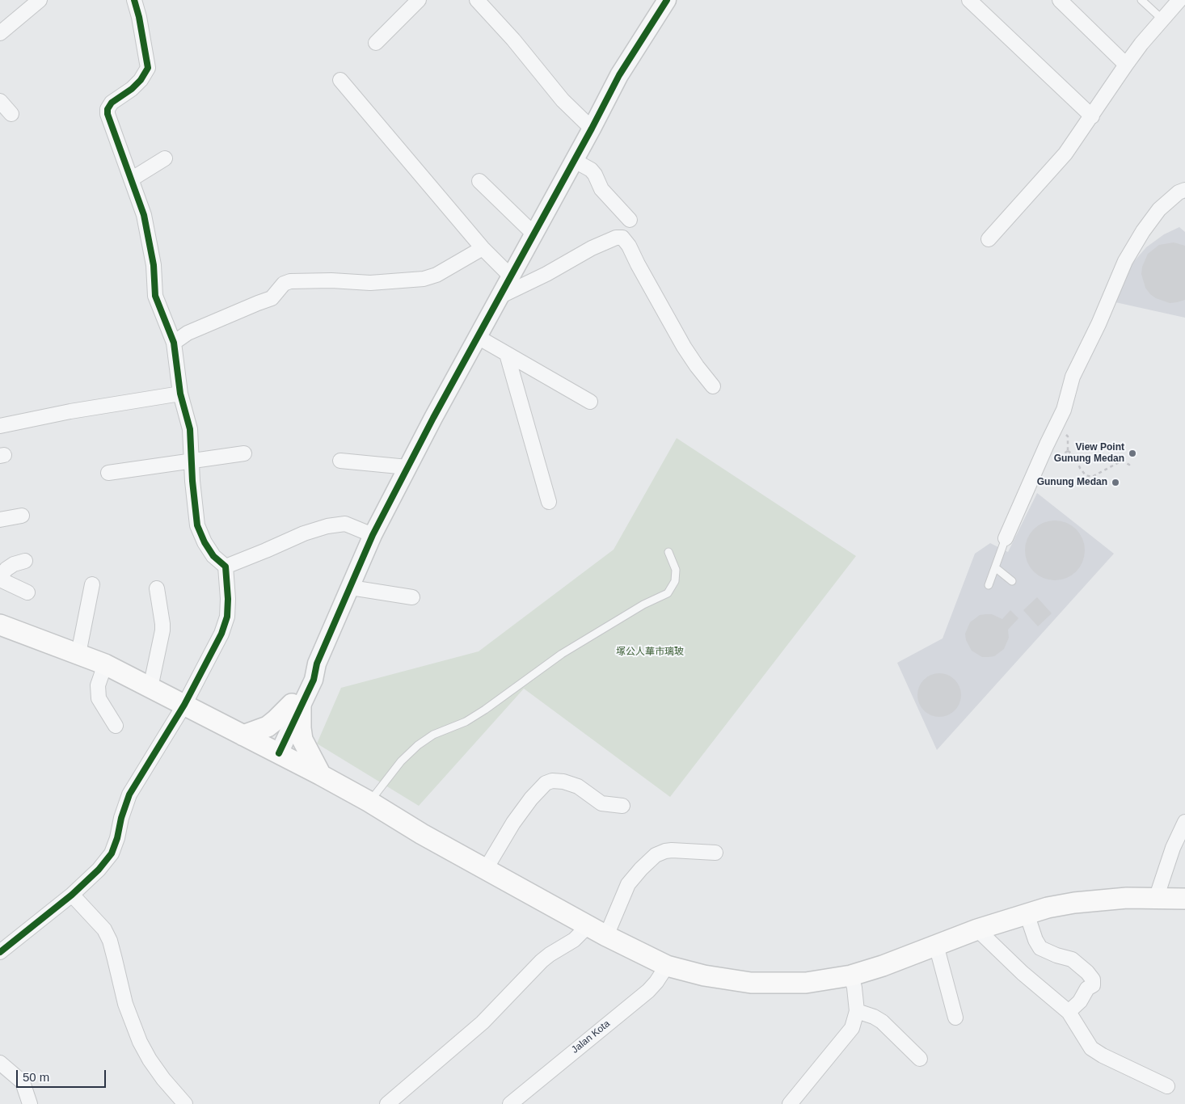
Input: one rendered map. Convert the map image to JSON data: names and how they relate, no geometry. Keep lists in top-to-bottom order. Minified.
{"streets":{"street":["Jalan Kota"]},"parks":["塚公人華市璃玻"],"places":["View Point Gunung Medan","Gunung Medan"],"scale_bar":"50 m"}
